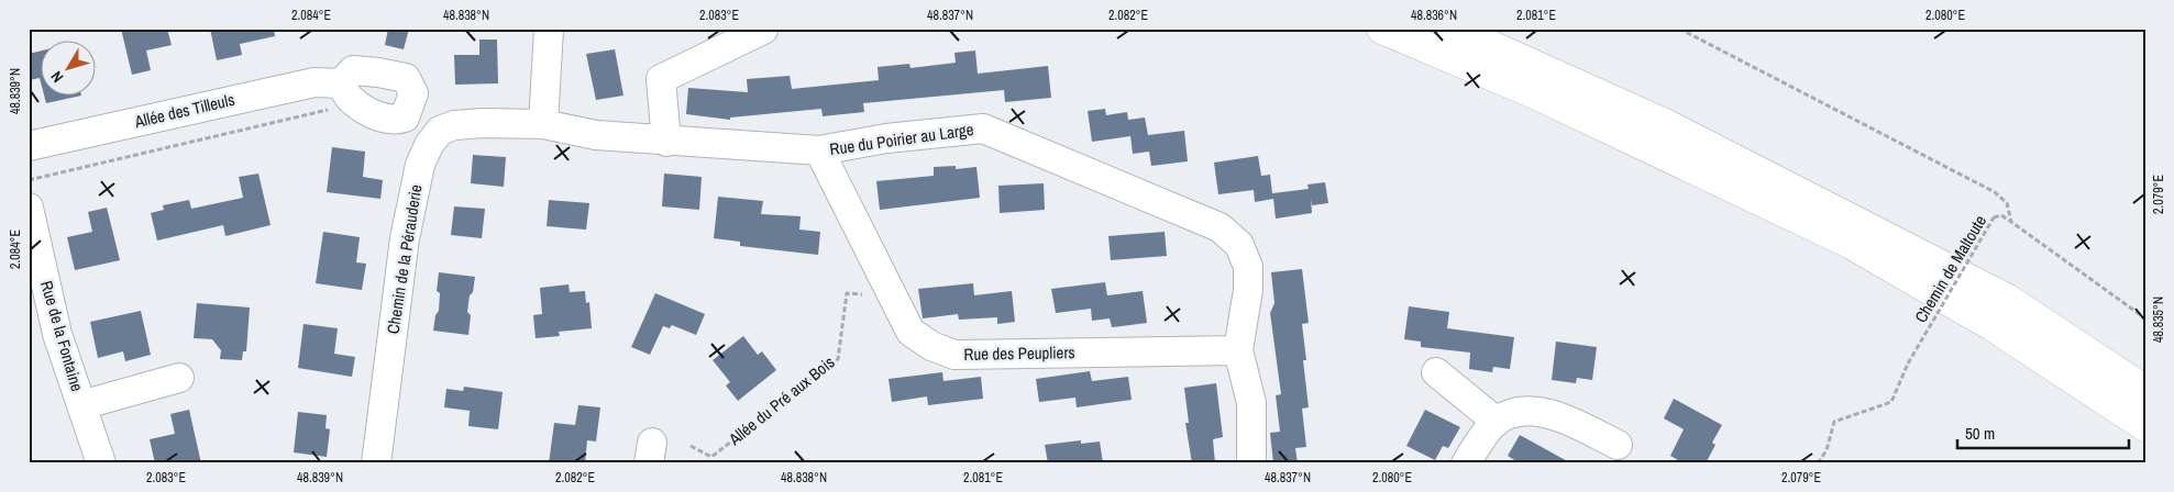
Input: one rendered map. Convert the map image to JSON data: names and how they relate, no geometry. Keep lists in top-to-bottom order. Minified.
{"streets":{"street":["Allée des Tilleuls","Rue du Poirier au Large","Chemin de la Pérauderie","Rue de la Fontaine","Rue des Peupliers"],"path":["Chemin de Maltoute","Allée du Pré aux Bois"]},"crossings":[["Rue du Poirier au Large","Chemin de la Pérauderie"],["Rue du Poirier au Large","Rue des Peupliers"],["Rue des Peupliers","Allée du Pré aux Bois"]],"scale_bar":"50 m","north":"bottom left","coordinates":["2.084°E","48.838°N","2.083°E","48.837°N","2.082°E","48.836°N","2.081°E","2.080°E","48.839°N","2.079°E","48.835°N"]}
